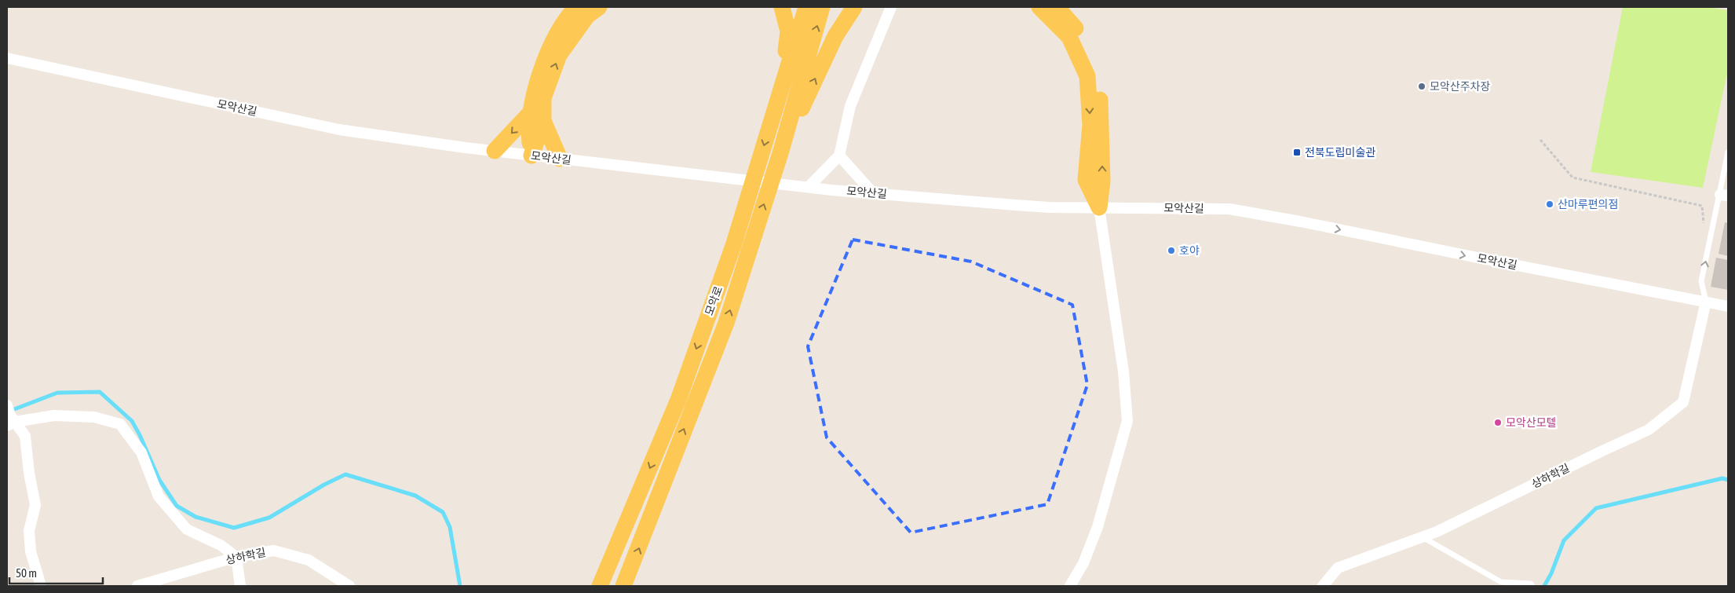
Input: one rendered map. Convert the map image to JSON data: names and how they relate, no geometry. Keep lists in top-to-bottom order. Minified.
{"streets":{"main road":["모악로"],"street":["모악산길","상하학길"]},"crossings":[["모악산길","상하학길"]],"one_way":["모악산길"],"places":{"other":["모악산주차장","산마루편의점","호야","모악산모텔"],"transit":["전북도립미술관"]},"scale_bar":"50 m"}
